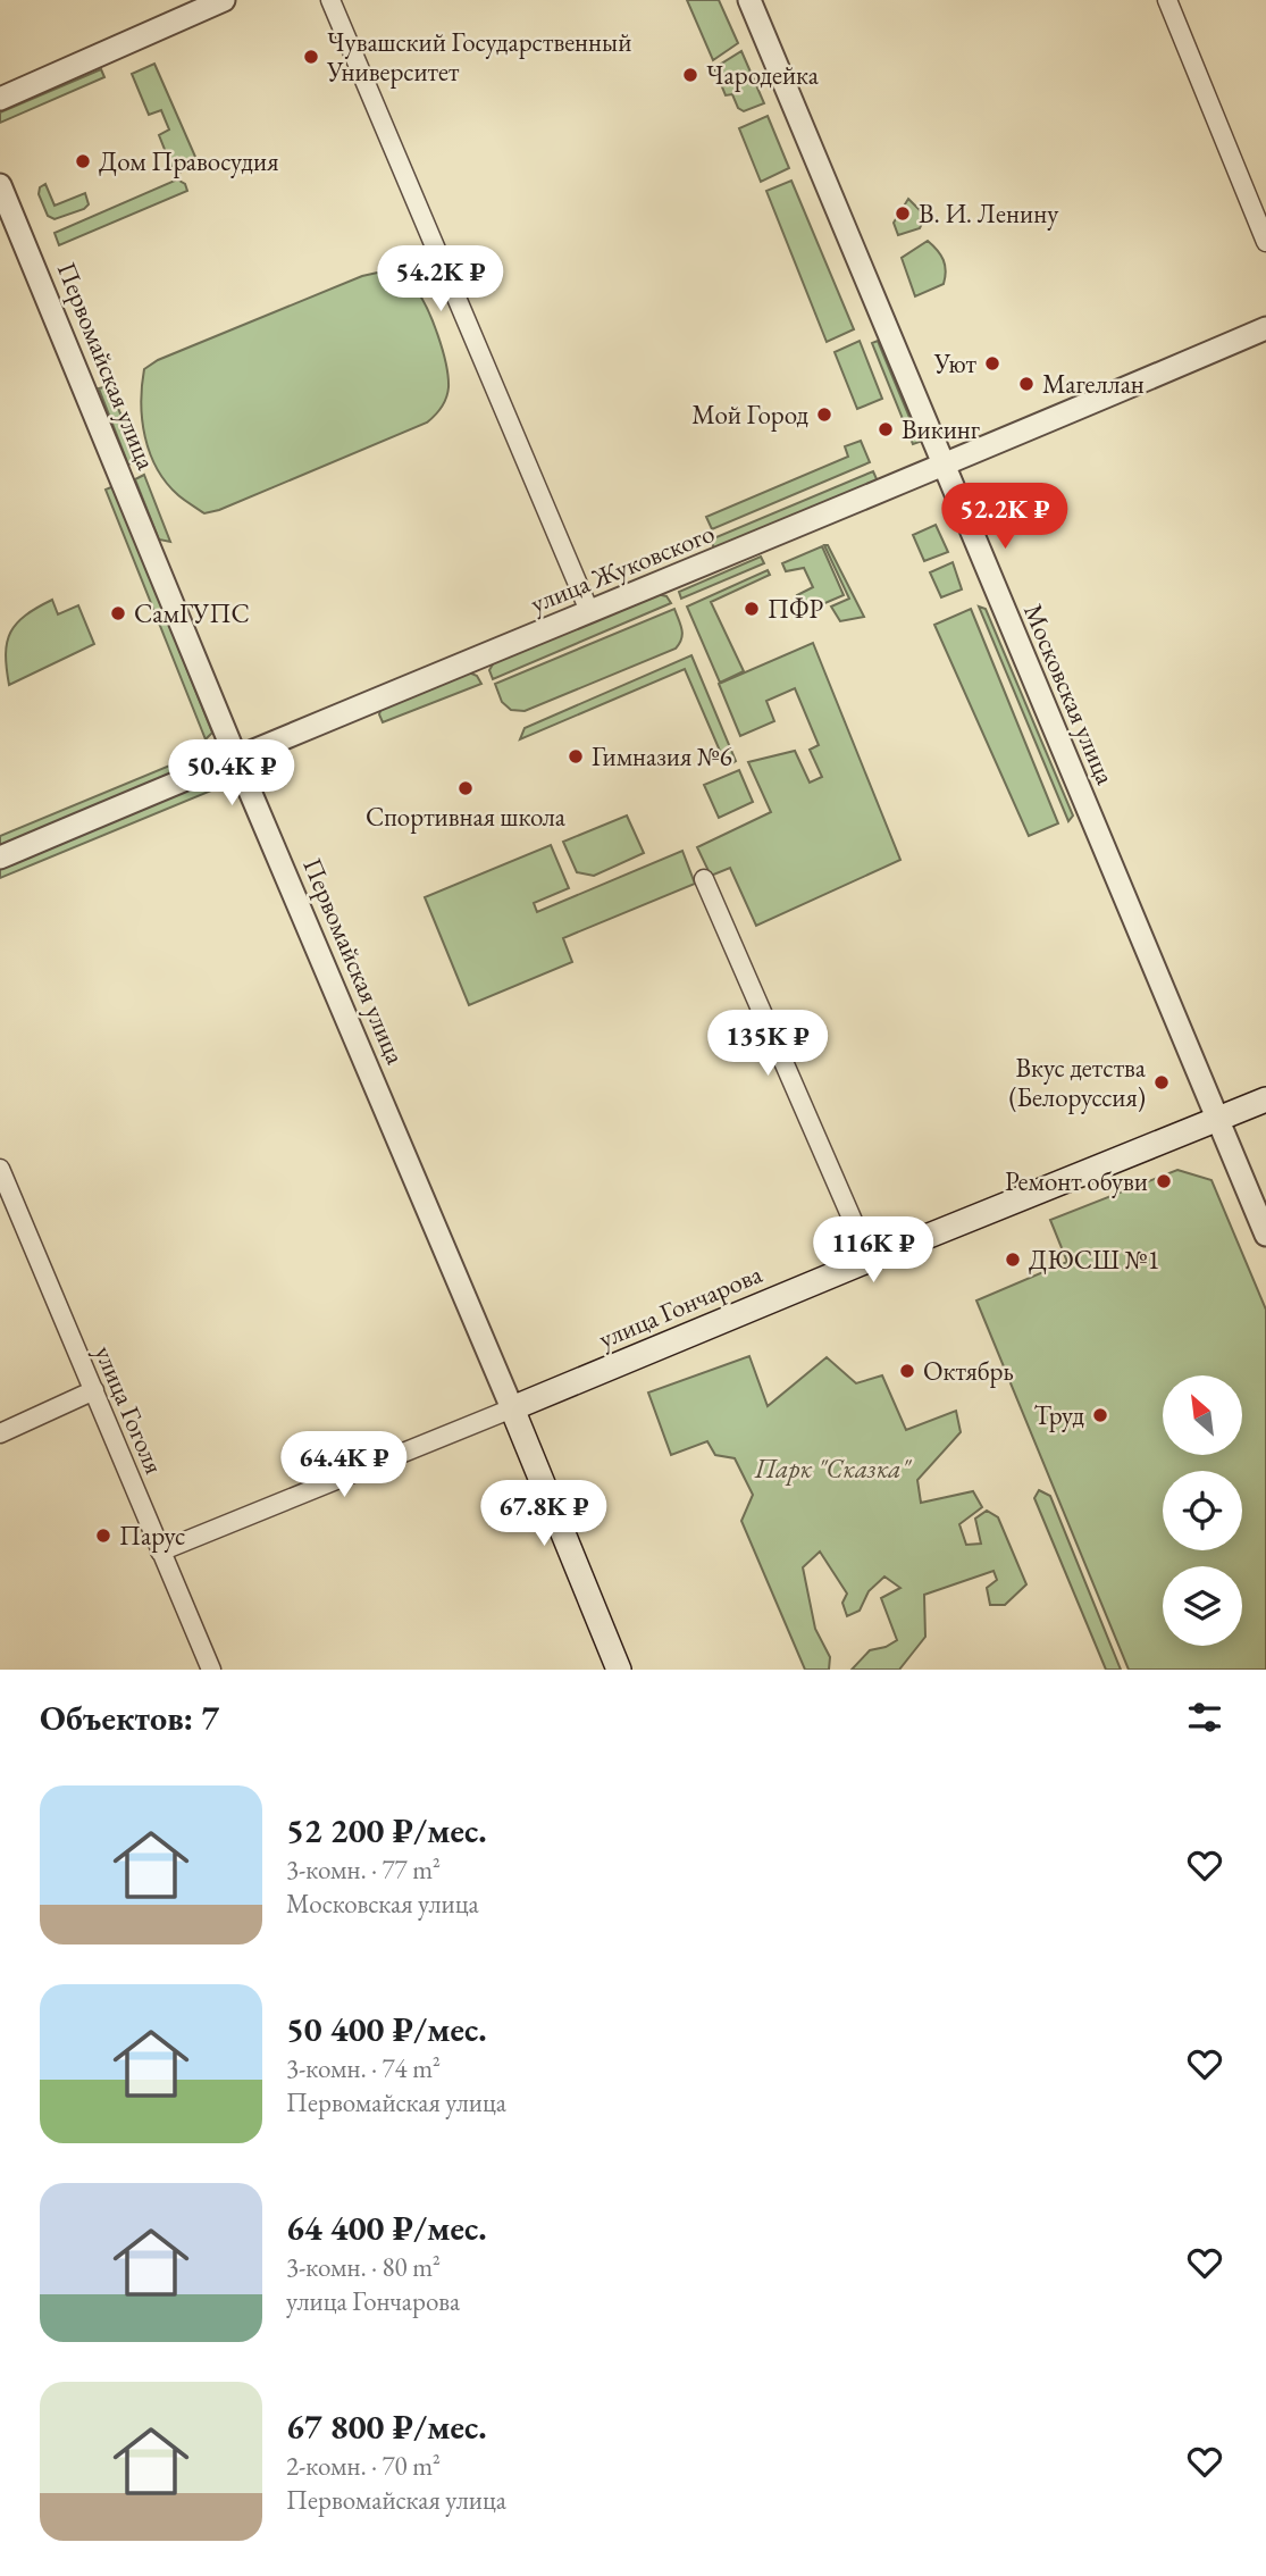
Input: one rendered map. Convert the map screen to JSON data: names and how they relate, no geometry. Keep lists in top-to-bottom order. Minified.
{"streets":{"main road":["Первомайская улица","улица Гончарова"],"street":["улица Жуковского","Московская улица","улица Гоголя"]},"crossings":[["Первомайская улица","улица Жуковского"],["Первомайская улица","улица Гончарова"],["улица Жуковского","Московская улица"],["Московская улица","улица Гончарова"],["улица Гончарова","улица Гоголя"]],"parks":["Парк \"Сказка\""],"places":["Чувашский Государственный Университет","Чародейка","Дом Правосудия","В. И. Ленину","Уют","Магеллан","Мой Город","Викинг","ПФР","СамГУПС","Гимназия №6","Спортивная школа","Вкус детства (Белоруссия)","Ремонт обуви","ДЮСШ №1","Октябрь","Труд","Парус"],"north":"top left","page":{"price":["54.2K ₽","52.2K ₽","50.4K ₽","135K ₽","116K ₽","64.4K ₽","67.8K ₽"],"heading":"Объектов: 7","list":[{"name":"52 200 ₽/мес.","note":"3-комн. · 77 m² · Московская улица"},{"name":"50 400 ₽/мес.","note":"3-комн. · 74 m² · Первомайская улица"},{"name":"64 400 ₽/мес.","note":"3-комн. · 80 m² · улица Гончарова"},{"name":"67 800 ₽/мес.","note":"2-комн. · 70 m² · Первомайская улица"}]}}
